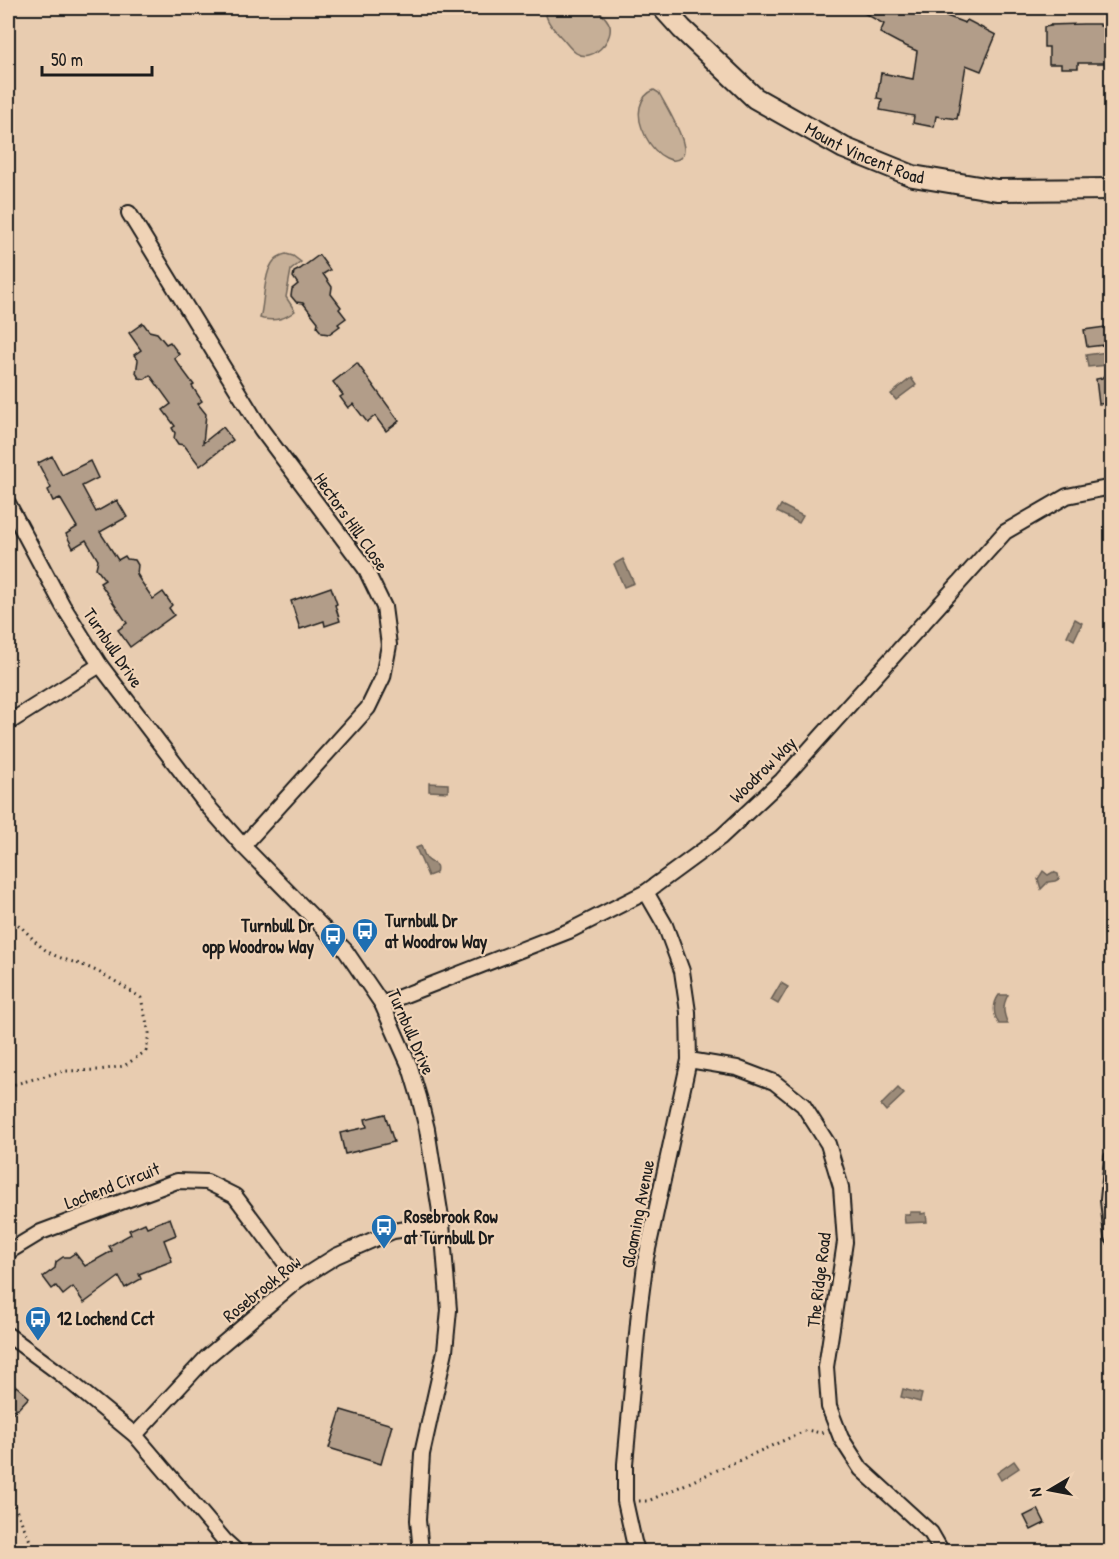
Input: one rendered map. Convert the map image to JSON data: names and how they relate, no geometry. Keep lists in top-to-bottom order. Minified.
{"streets":{"main road":["Mount Vincent Road"],"street":["Hectors Hill Close","Turnbull Drive","Woodrow Way","Lochend Circuit","Gloaming Avenue","The Ridge Road","Rosebrook Row"]},"crossings":[["Hectors Hill Close","Turnbull Drive"],["Turnbull Drive","Woodrow Way"],["Turnbull Drive","Rosebrook Row"],["Woodrow Way","Gloaming Avenue"],["Lochend Circuit","Rosebrook Row"],["Gloaming Avenue","The Ridge Road"]],"places":{"bus stop":["Turnbull Dr at Woodrow Way","Turnbull Dr opp Woodrow Way","Rosebrook Row at Turnbull Dr","12 Lochend Cct"]},"scale_bar":"50 m","north":"left"}
